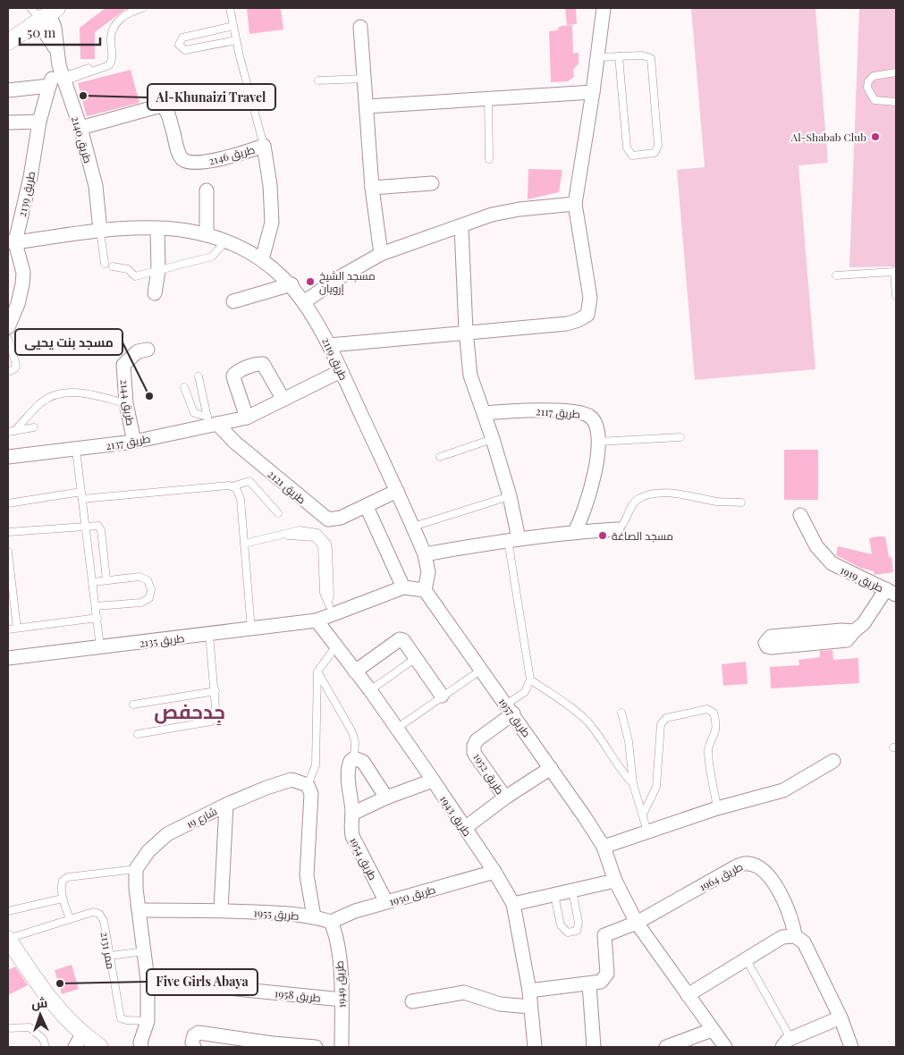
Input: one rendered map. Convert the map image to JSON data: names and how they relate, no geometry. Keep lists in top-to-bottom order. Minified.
{"streets":{"street":["طريق 2140","طريق 2146","طريق 2139","طريق 2119","طريق 2144","طريق 2117","طريق 2137","طريق 2121","طريق 1919","طريق 2135","طريق 1957","طريق 1952","طريق 1943","شارع 19","طريق 1954","طريق 1964","طريق 1950","طريق 1955","طريق 1949","طريق 1958"],"lane":["ممر 2131"]},"crossings":[["طريق 2140","طريق 2146"],["طريق 2140","طريق 2139"],["طريق 2140","طريق 2119"],["طريق 2146","طريق 2119"],["طريق 2139","طريق 2119"],["طريق 2119","طريق 2137"],["طريق 2119","طريق 2121"],["طريق 2119","طريق 1957"],["طريق 2144","طريق 2137"],["طريق 2137","طريق 2121"],["طريق 2135","طريق 1943"],["طريق 1957","طريق 1952"],["طريق 1957","طريق 1964"],["طريق 1952","طريق 1943"],["طريق 1943","طريق 1950"],["طريق 1954","طريق 1950"],["طريق 1950","طريق 1955"],["طريق 1950","طريق 1949"],["طريق 1955","طريق 1949"],["طريق 1949","طريق 1958"]],"districts":["جِدحفص"],"places":["Al-Khunaizi Travel","Al-Shabab Club","مسجد الشيخ إرويان","مسجد بنت يحيى","مسجد الصاغة","Five Girls Abaya"],"scale_bar":"50 m","north":"top"}
